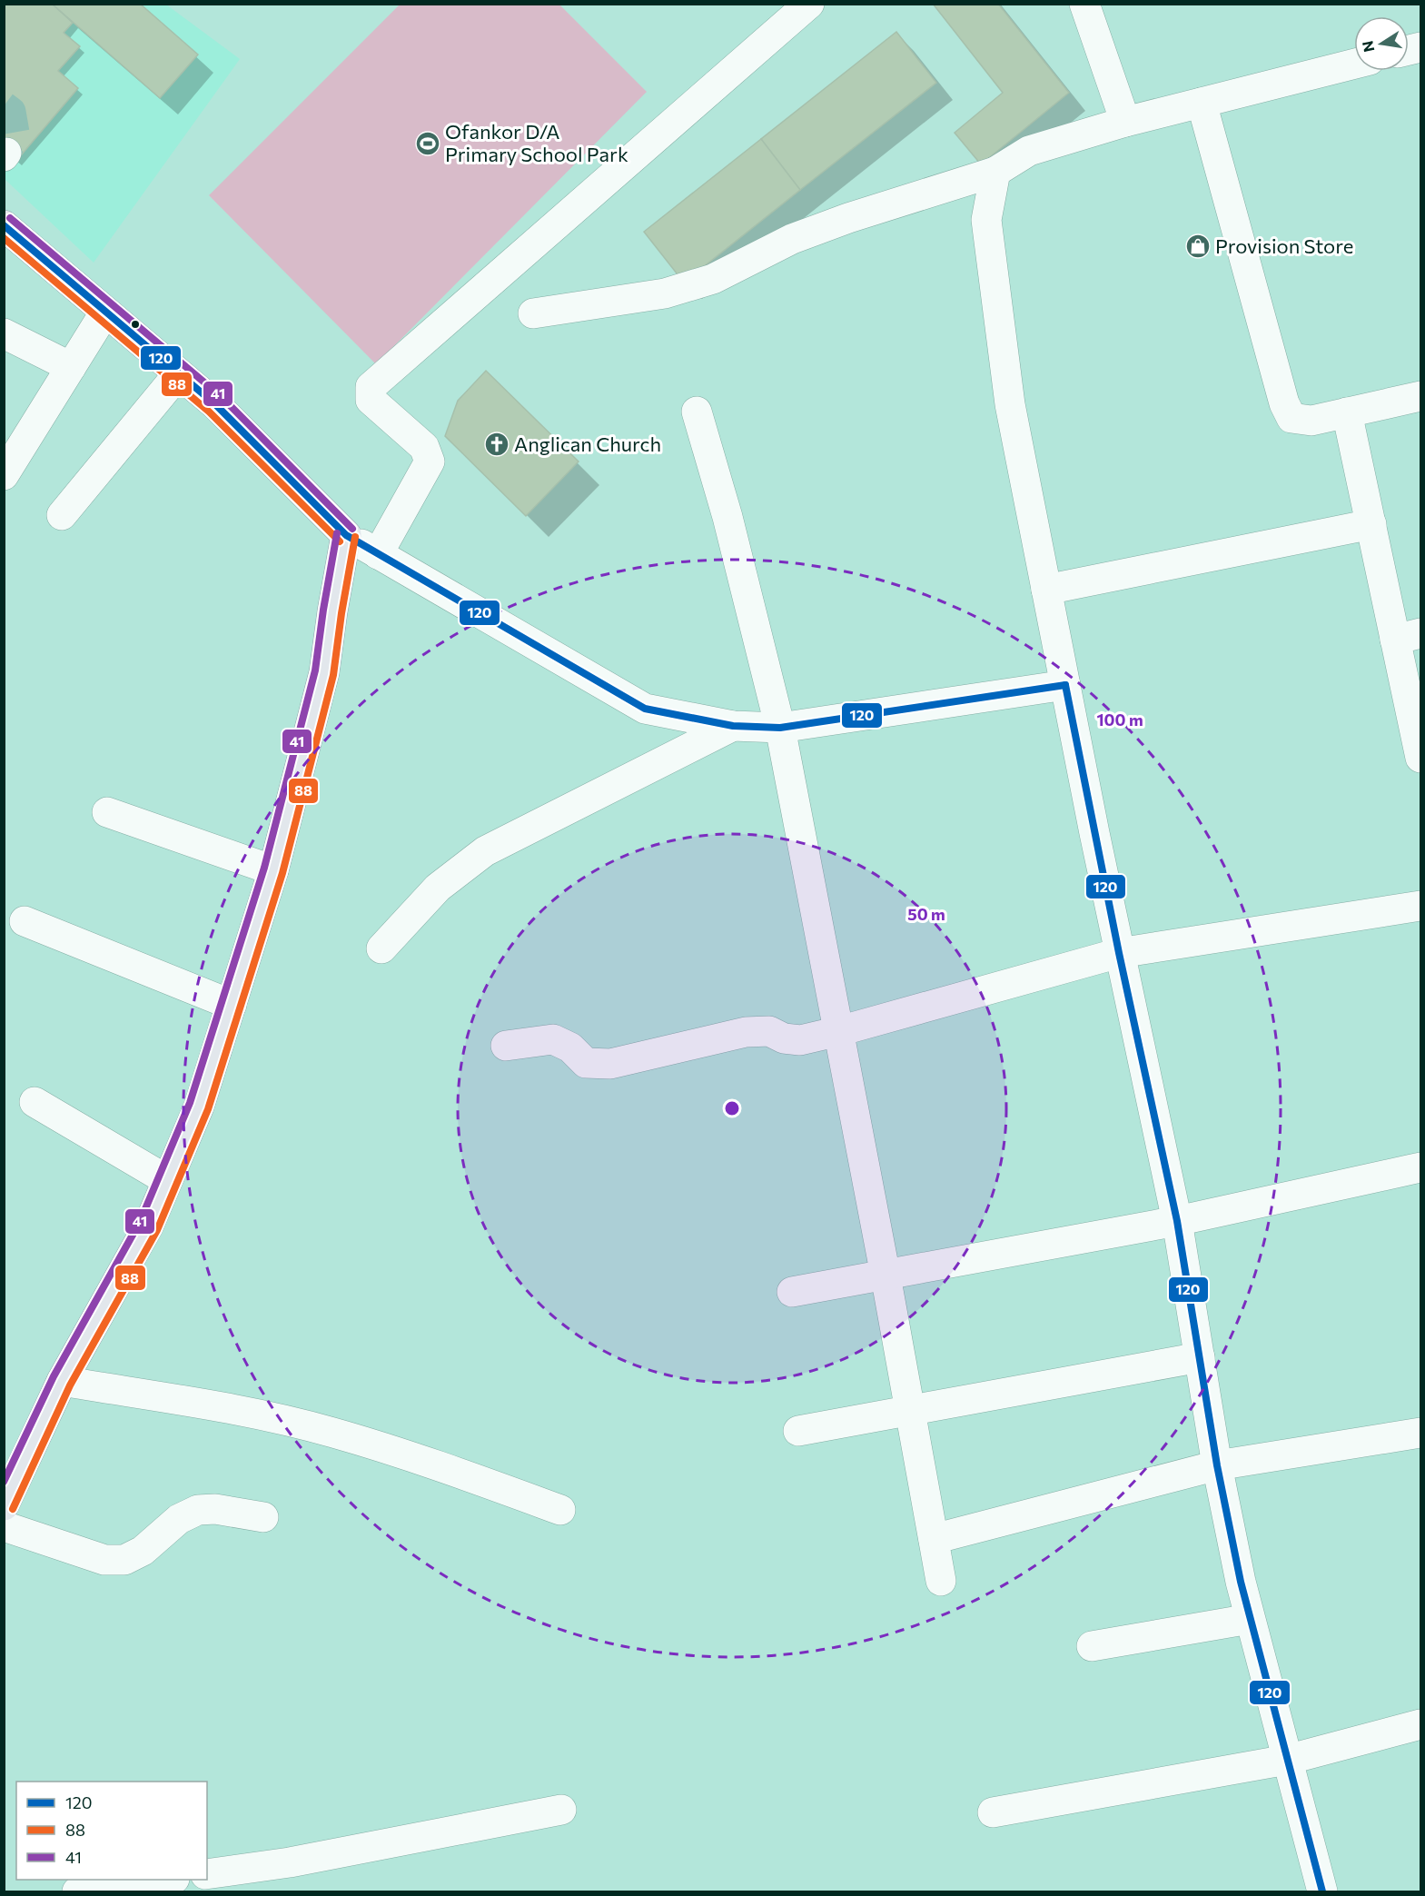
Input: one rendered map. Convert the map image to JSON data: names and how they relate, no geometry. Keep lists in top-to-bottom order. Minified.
{"places":{"sports":["Ofankor D/A Primary School Park"],"shop":["Provision Store"],"church":["Anglican Church"]},"lines":["transit line 41","transit line 120","transit line 88"],"legend":["120","88","41"],"north":"left","rings":["100 m","50 m"]}
